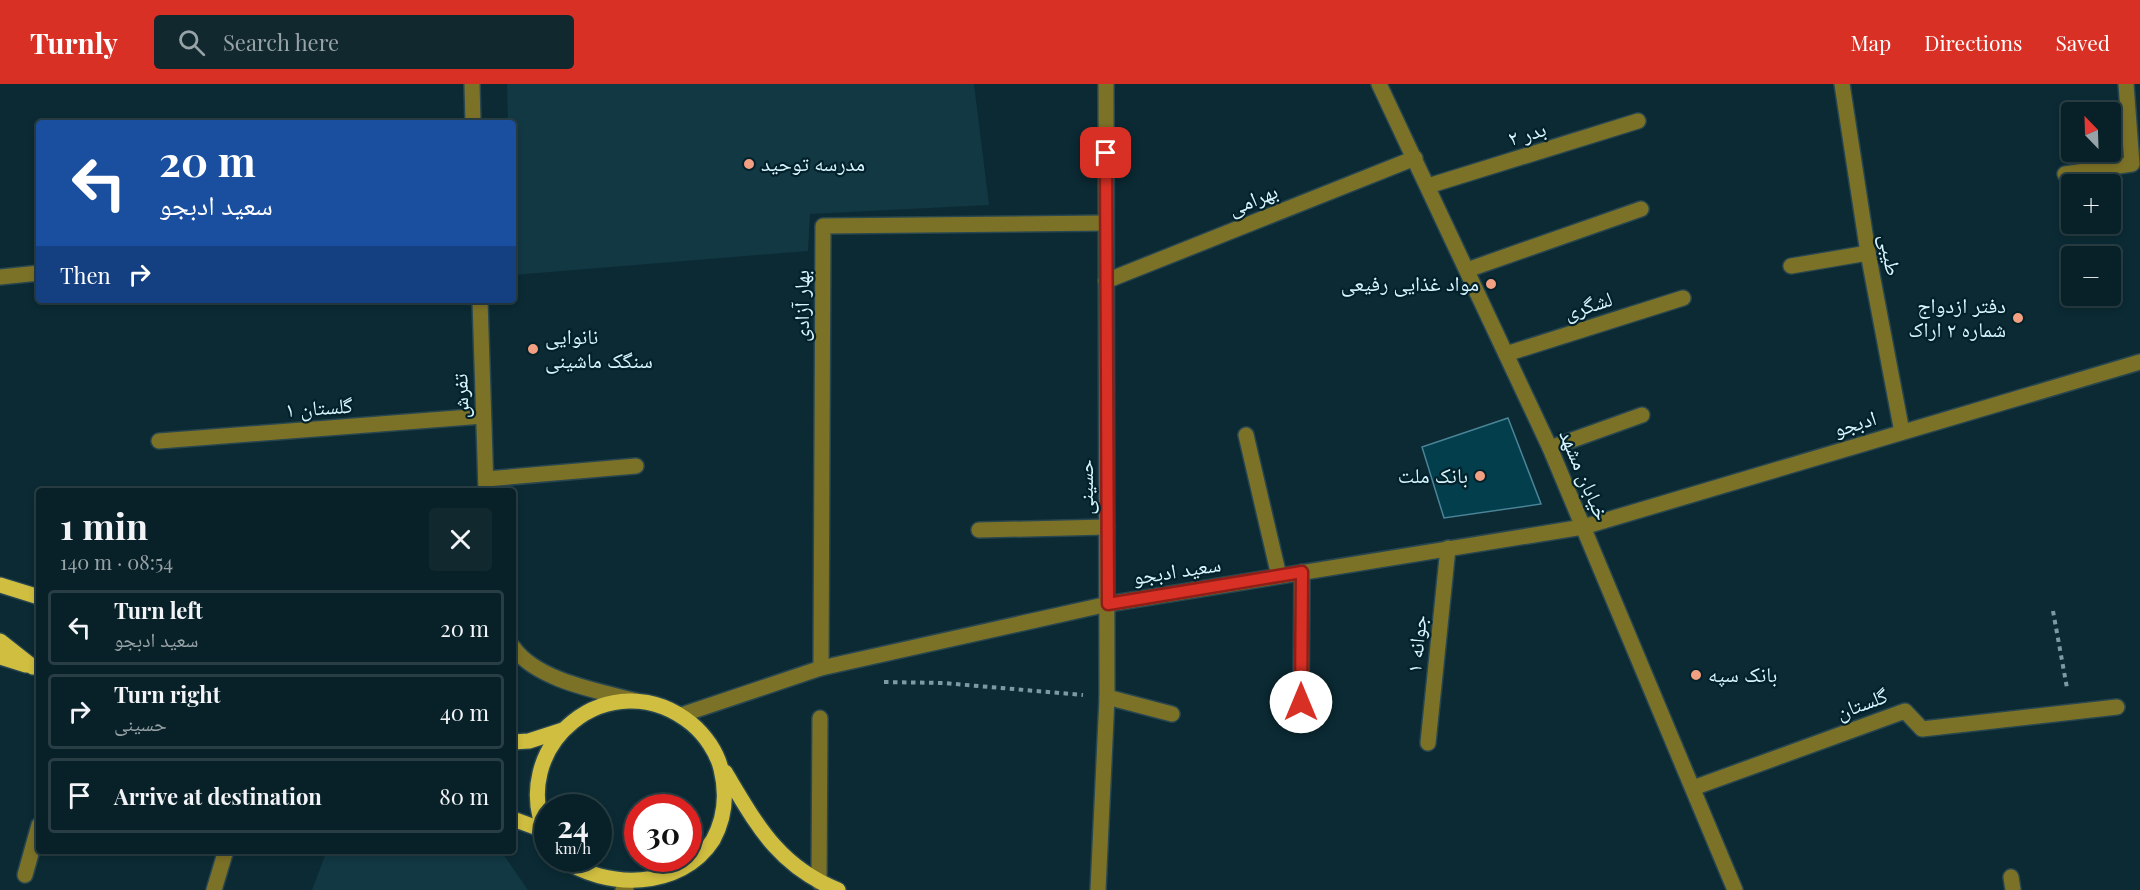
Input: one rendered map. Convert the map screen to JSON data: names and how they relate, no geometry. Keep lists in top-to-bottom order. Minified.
{"streets":{"street":["بدر ۲","بهرامی","طیبی","بهار آزادی","لشگری","تفرش","گلستان ۱","ادبجو","خیابان مشهد","حسینی","سعید ادبجو","جوانه ۱","گلستان"]},"crossings":[["بدر ۲","خیابان مشهد"],["بهرامی","خیابان مشهد"],["بهرامی","حسینی"],["طیبی","ادبجو"],["بهار آزادی","حسینی"],["بهار آزادی","سعید ادبجو"],["لشگری","خیابان مشهد"],["تفرش","گلستان ۱"],["ادبجو","خیابان مشهد"],["ادبجو","سعید ادبجو"],["خیابان مشهد","سعید ادبجو"],["خیابان مشهد","گلستان"],["حسینی","سعید ادبجو"],["سعید ادبجو","جوانه ۱"]],"places":["مدرسه توحید","مواد غذایی رفیعی","دفتر ازدواج شماره ۲ اراک","نانوایی سنگک ماشینی","بانک ملت","بانک سپه"],"north":"top left","page":{"header":"Turnly","search":"Search here","nav":["Map","Directions","Saved"],"map_buttons":["+","−"],"turn":["20 m","سعید ادبجو"],"then":"Then","heading":["1 min","140 m · 08:54"],"list":[{"name":"Turn left","note":"سعید ادبجو","value":"20 m"},{"name":"Turn right","note":"حسینی","value":"40 m"},{"name":"Arrive at destination","value":"80 m"}],"speed":"24 km/h","limit":"30"}}
